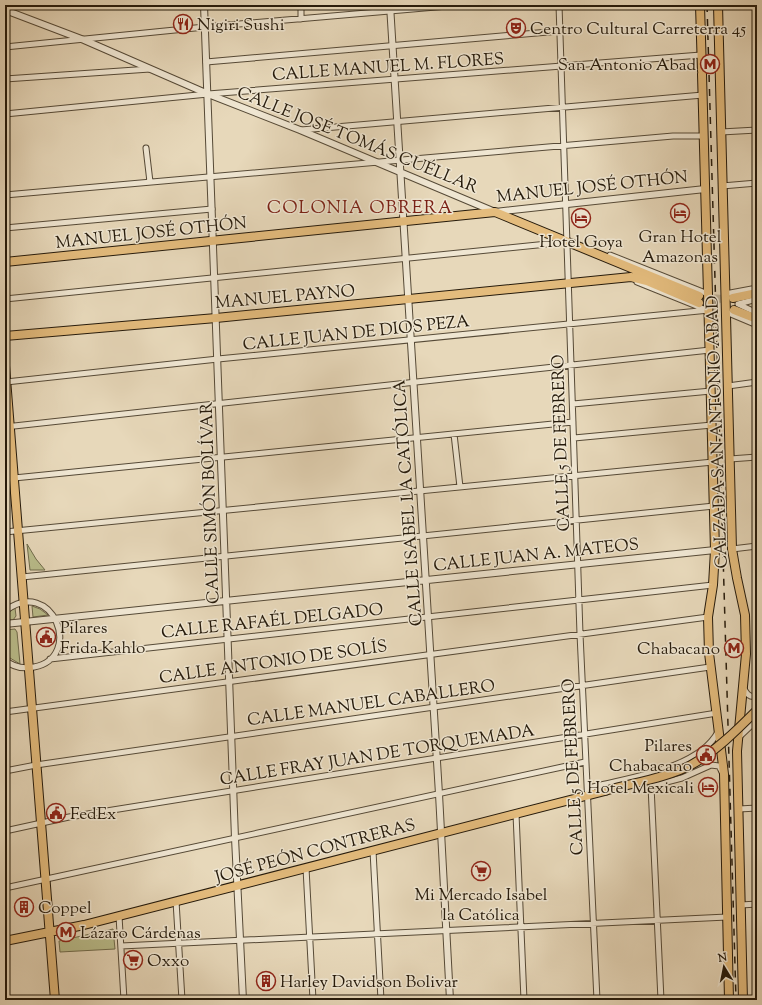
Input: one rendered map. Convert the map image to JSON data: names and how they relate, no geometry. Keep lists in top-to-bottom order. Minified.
{"streets":{"main road":["CALLE JOSÉ TOMÁS CUÉLLAR","MANUEL JOSÉ OTHÓN","MANUEL PAYNO","CALZADA SAN ANTONIO ABAD","JOSÉ PEÓN CONTRERAS"],"street":["CALLE MANUEL M. FLORES","CALLE JUAN DE DIOS PEZA","CALLE 5 DE FEBRERO","CALLE SIMÓN BOLÍVAR","CALLE ISABEL LA CATÓLICA","CALLE JUAN A. MATEOS","CALLE RAFAÉL DELGADO","CALLE ANTONIO DE SOLÍS","CALLE MANUEL CABALLERO","CALLE FRAY JUAN DE TORQUEMADA"]},"crossings":[["CALLE MANUEL M. FLORES","CALLE JOSÉ TOMÁS CUÉLLAR"],["CALLE MANUEL M. FLORES","CALZADA SAN ANTONIO ABAD"],["CALLE MANUEL M. FLORES","CALLE 5 DE FEBRERO"],["CALLE MANUEL M. FLORES","CALLE SIMÓN BOLÍVAR"],["CALLE MANUEL M. FLORES","CALLE ISABEL LA CATÓLICA"],["CALLE JOSÉ TOMÁS CUÉLLAR","MANUEL JOSÉ OTHÓN"],["CALLE JOSÉ TOMÁS CUÉLLAR","MANUEL PAYNO"],["CALLE JOSÉ TOMÁS CUÉLLAR","CALLE 5 DE FEBRERO"],["CALLE JOSÉ TOMÁS CUÉLLAR","CALLE SIMÓN BOLÍVAR"],["CALLE JOSÉ TOMÁS CUÉLLAR","CALLE ISABEL LA CATÓLICA"],["MANUEL JOSÉ OTHÓN","CALZADA SAN ANTONIO ABAD"],["MANUEL JOSÉ OTHÓN","CALLE 5 DE FEBRERO"],["MANUEL JOSÉ OTHÓN","CALLE SIMÓN BOLÍVAR"],["MANUEL JOSÉ OTHÓN","CALLE ISABEL LA CATÓLICA"],["MANUEL PAYNO","CALLE 5 DE FEBRERO"],["MANUEL PAYNO","CALLE SIMÓN BOLÍVAR"],["MANUEL PAYNO","CALLE ISABEL LA CATÓLICA"],["CALLE JUAN DE DIOS PEZA","CALZADA SAN ANTONIO ABAD"],["CALLE JUAN DE DIOS PEZA","CALLE 5 DE FEBRERO"],["CALLE JUAN DE DIOS PEZA","CALLE SIMÓN BOLÍVAR"],["CALLE JUAN DE DIOS PEZA","CALLE ISABEL LA CATÓLICA"],["CALZADA SAN ANTONIO ABAD","CALLE JUAN A. MATEOS"],["CALZADA SAN ANTONIO ABAD","CALLE RAFAÉL DELGADO"],["CALZADA SAN ANTONIO ABAD","CALLE ANTONIO DE SOLÍS"],["CALZADA SAN ANTONIO ABAD","CALLE MANUEL CABALLERO"],["CALZADA SAN ANTONIO ABAD","CALLE FRAY JUAN DE TORQUEMADA"],["CALZADA SAN ANTONIO ABAD","JOSÉ PEÓN CONTRERAS"],["CALLE 5 DE FEBRERO","CALLE JUAN A. MATEOS"],["CALLE 5 DE FEBRERO","CALLE RAFAÉL DELGADO"],["CALLE 5 DE FEBRERO","CALLE ANTONIO DE SOLÍS"],["CALLE 5 DE FEBRERO","CALLE MANUEL CABALLERO"],["CALLE 5 DE FEBRERO","CALLE FRAY JUAN DE TORQUEMADA"],["CALLE 5 DE FEBRERO","JOSÉ PEÓN CONTRERAS"],["CALLE SIMÓN BOLÍVAR","CALLE JUAN A. MATEOS"],["CALLE SIMÓN BOLÍVAR","CALLE RAFAÉL DELGADO"],["CALLE SIMÓN BOLÍVAR","CALLE ANTONIO DE SOLÍS"],["CALLE SIMÓN BOLÍVAR","CALLE MANUEL CABALLERO"],["CALLE SIMÓN BOLÍVAR","CALLE FRAY JUAN DE TORQUEMADA"],["CALLE SIMÓN BOLÍVAR","JOSÉ PEÓN CONTRERAS"],["CALLE ISABEL LA CATÓLICA","CALLE JUAN A. MATEOS"],["CALLE ISABEL LA CATÓLICA","CALLE RAFAÉL DELGADO"],["CALLE ISABEL LA CATÓLICA","CALLE ANTONIO DE SOLÍS"],["CALLE ISABEL LA CATÓLICA","CALLE MANUEL CABALLERO"],["CALLE ISABEL LA CATÓLICA","CALLE FRAY JUAN DE TORQUEMADA"],["CALLE ISABEL LA CATÓLICA","JOSÉ PEÓN CONTRERAS"]],"districts":["COLONIA OBRERA"],"places":{"restaurant":["Nigiri Sushi"],"theatre":["Centro Cultural Carreterra 45"],"metro station":["San Antonio Abad","Chabacano","Lázaro Cárdenas"],"hotel":["Gran Hotel Amazonas","Hotel Goya","Hotel Mexicali"],"public building":["Pilares Frida Kahlo","Pilares Chabacano","FedEx"],"supermarket":["Mi Mercado Isabel la Católica","Oxxo"],"building":["Coppel","Harley Davidson Bolivar"]},"north":"top"}
